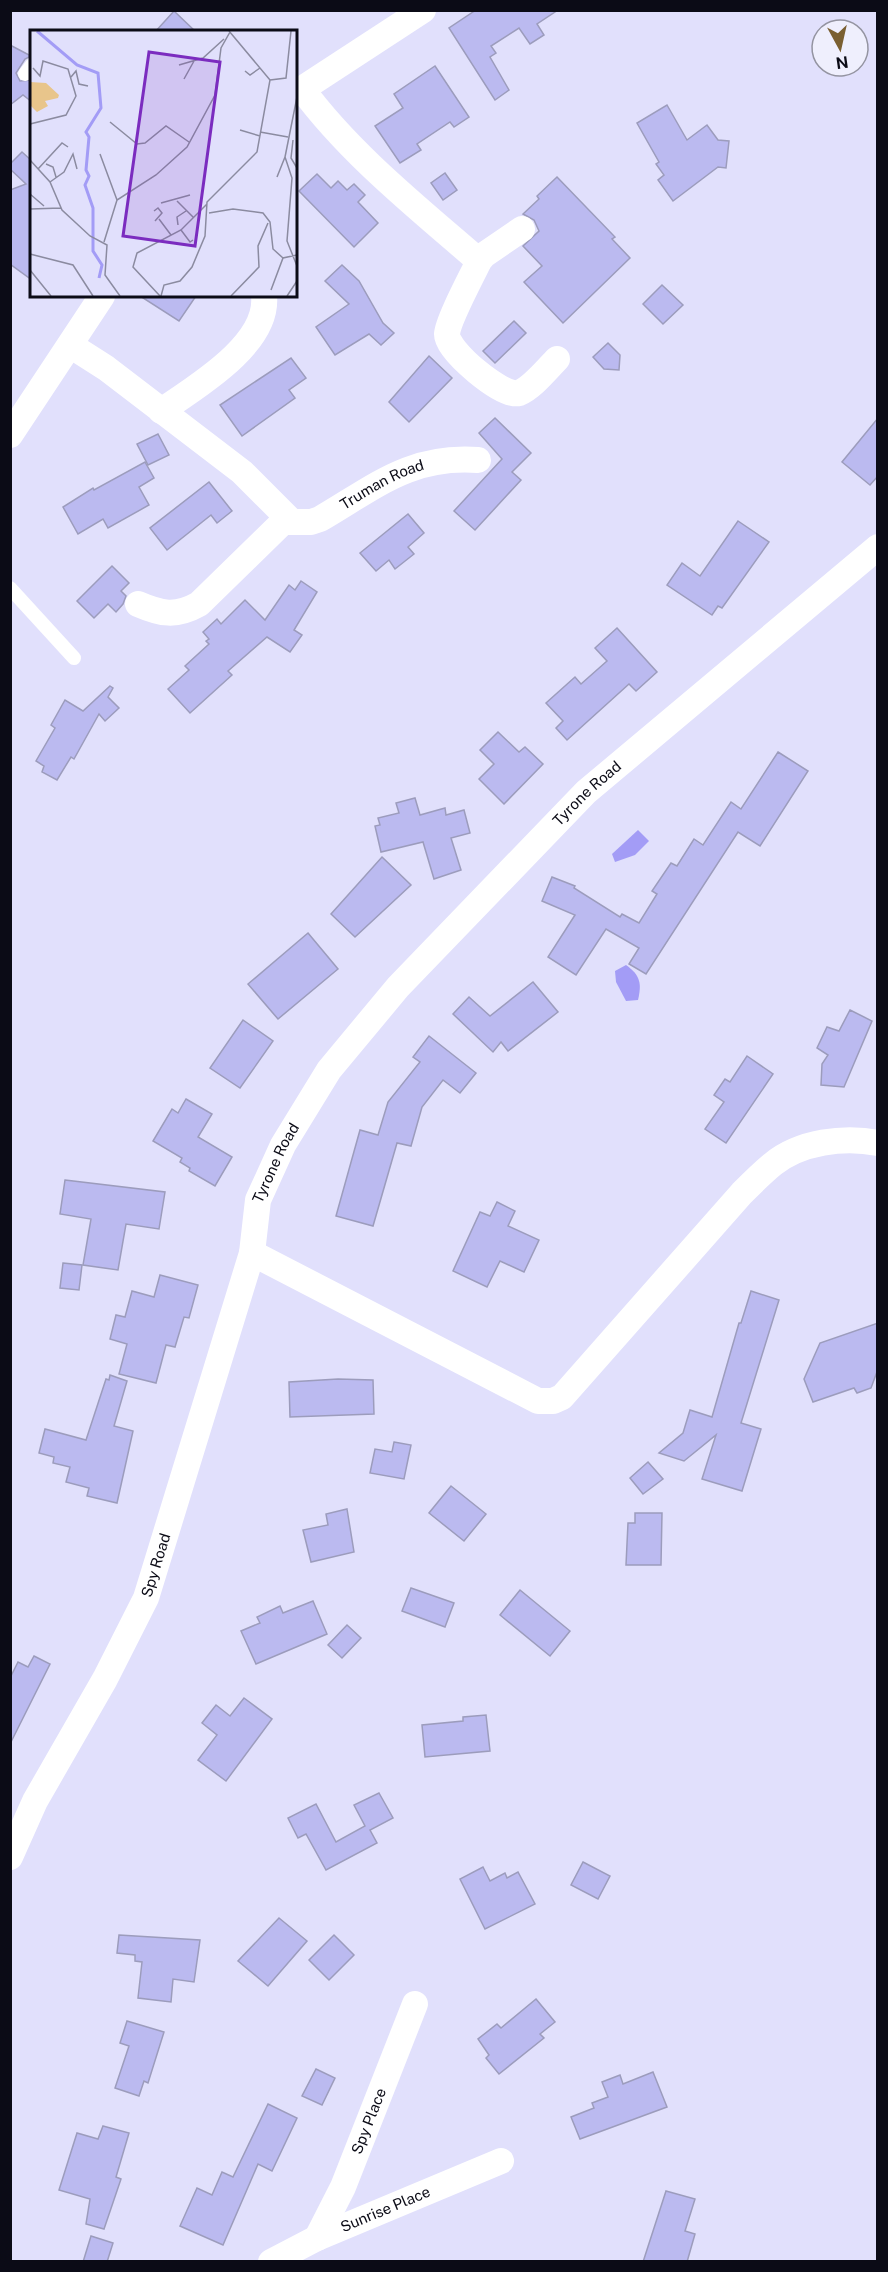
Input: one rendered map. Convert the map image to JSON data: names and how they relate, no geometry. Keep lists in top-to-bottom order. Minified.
{"streets":{"street":["Truman Road","Tyrone Road","Spy Road","Spy Place","Sunrise Place"]},"crossings":[["Tyrone Road","Spy Road"],["Spy Place","Sunrise Place"]],"north":"bottom"}
